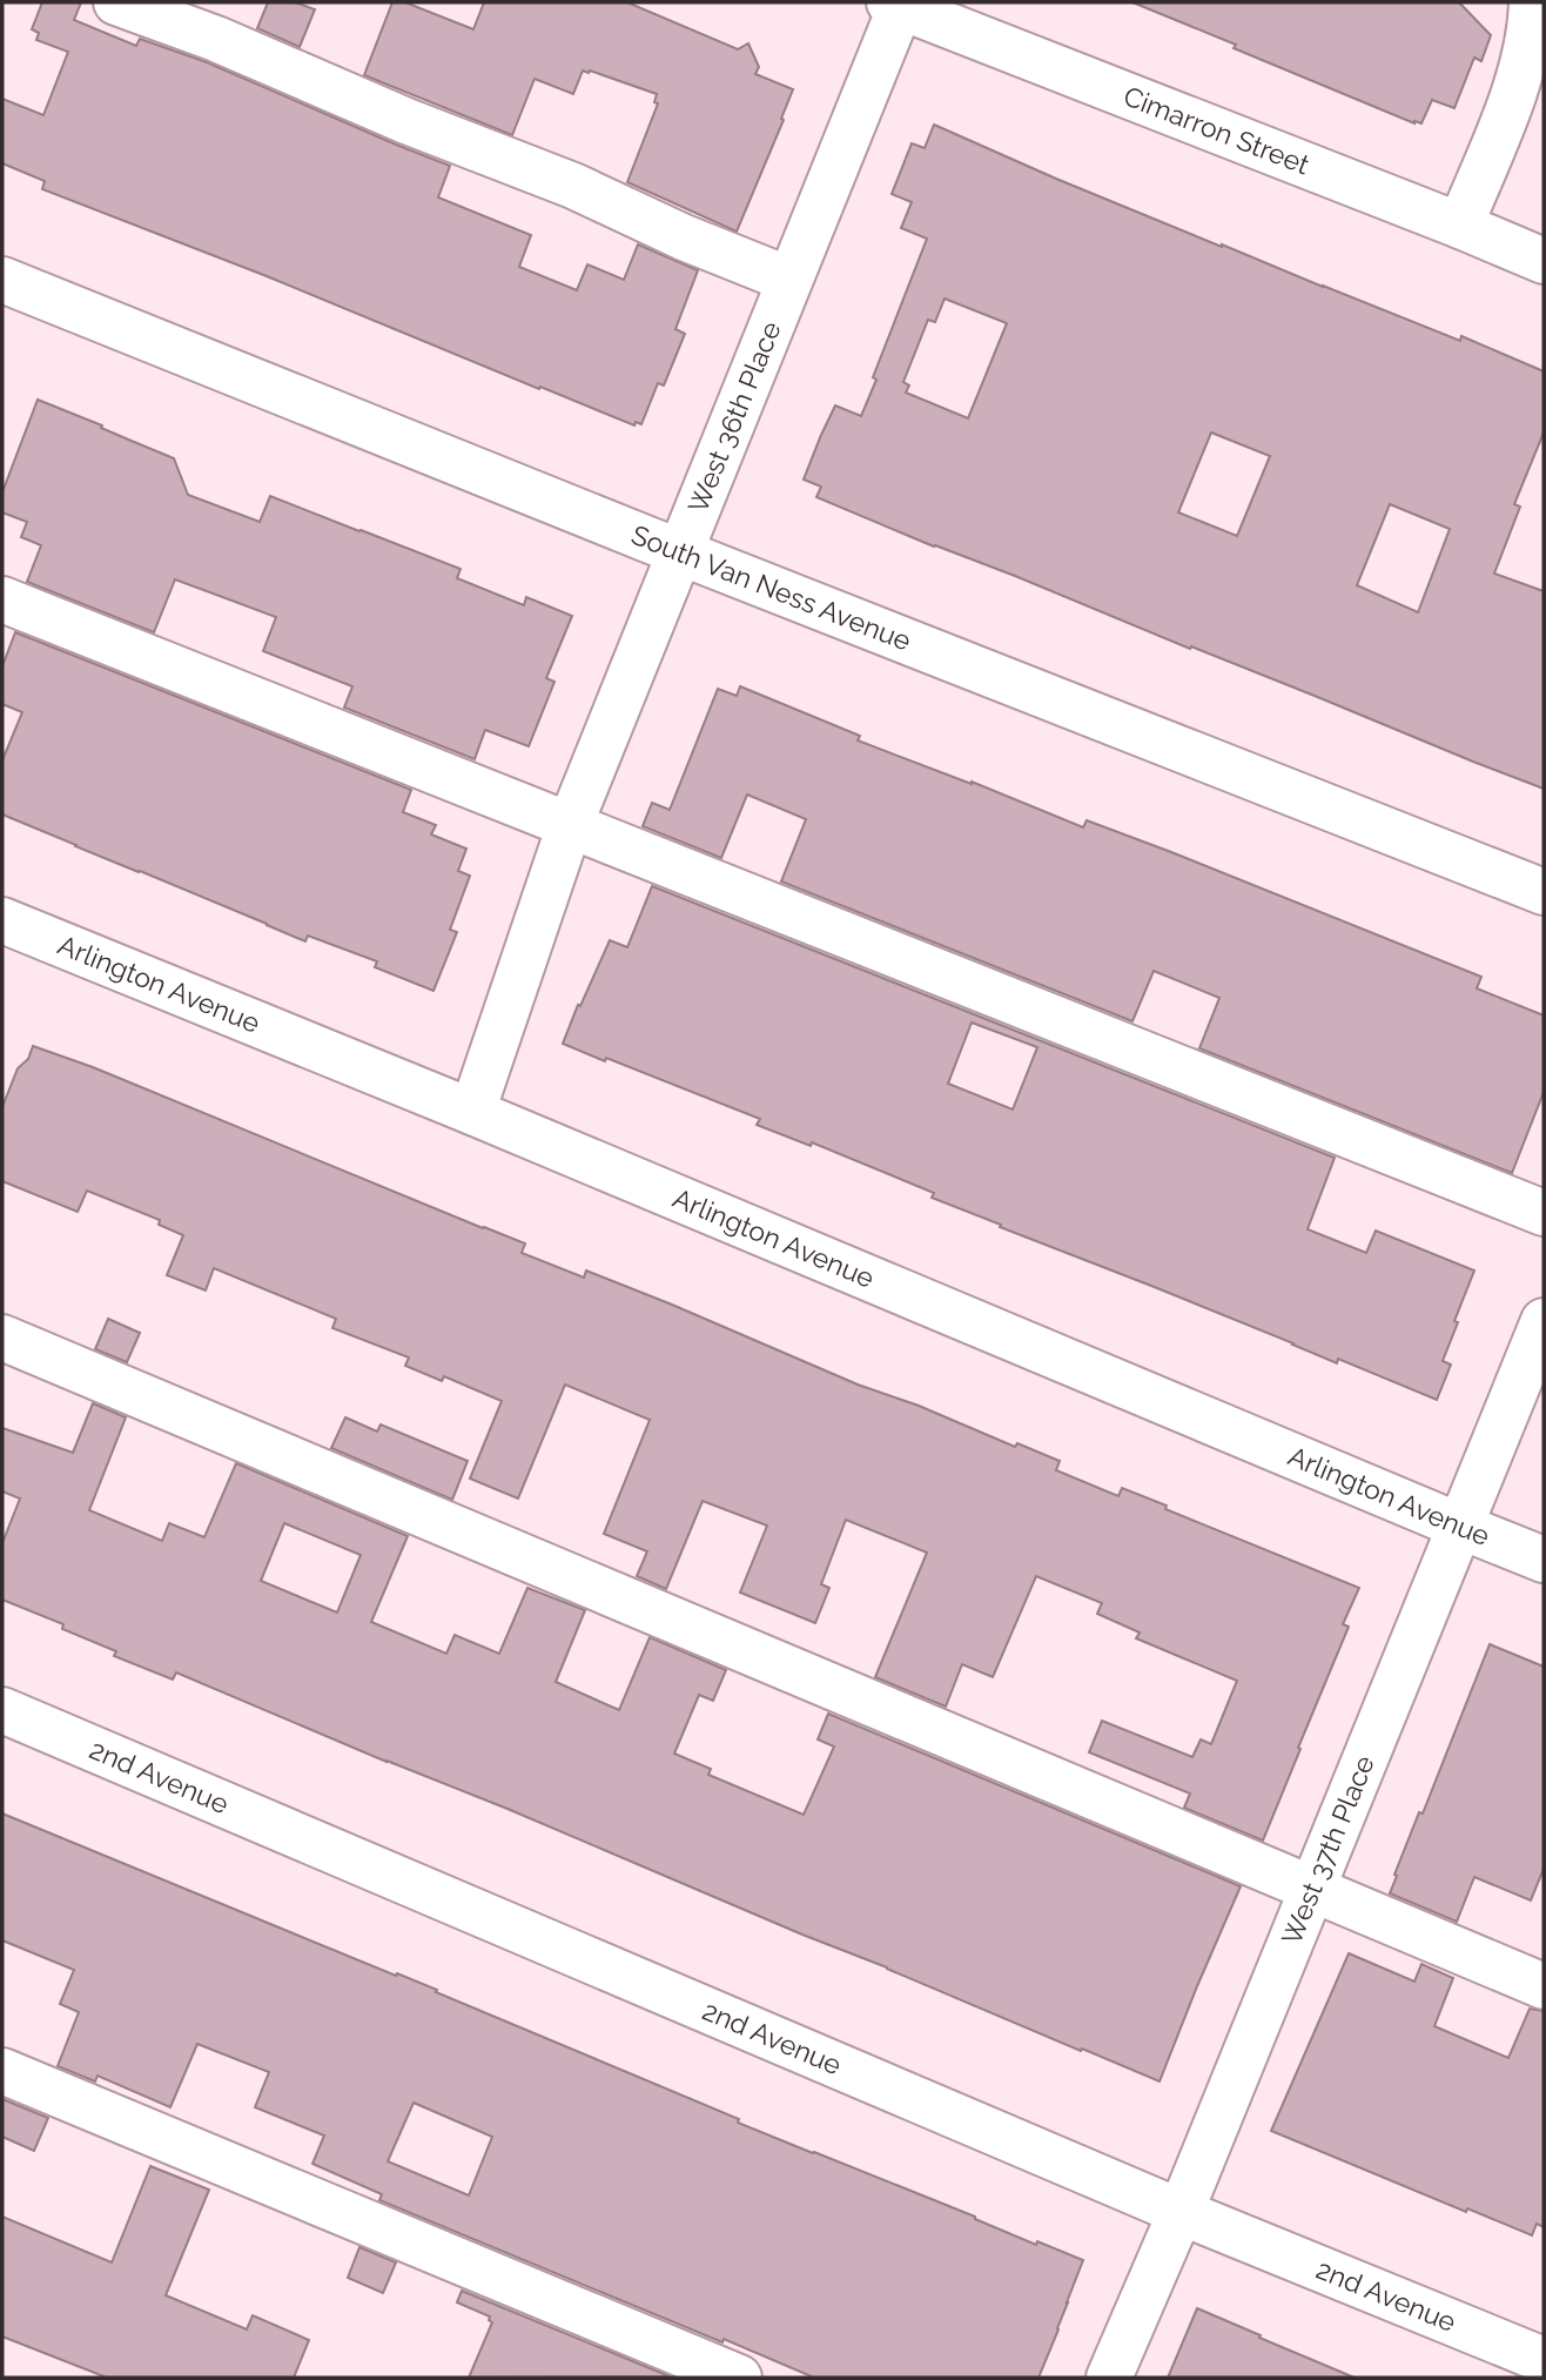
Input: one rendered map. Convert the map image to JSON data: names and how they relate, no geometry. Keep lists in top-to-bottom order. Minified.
{"streets":{"street":["Cimarron Street","West 36th Place","South Van Ness Avenue","Arlington Avenue","2nd Avenue","West 37th Place"]},"crossings":[["Cimarron Street","West 36th Place"],["West 36th Place","South Van Ness Avenue"],["West 36th Place","Arlington Avenue"],["Arlington Avenue","West 37th Place"],["2nd Avenue","West 37th Place"]]}
